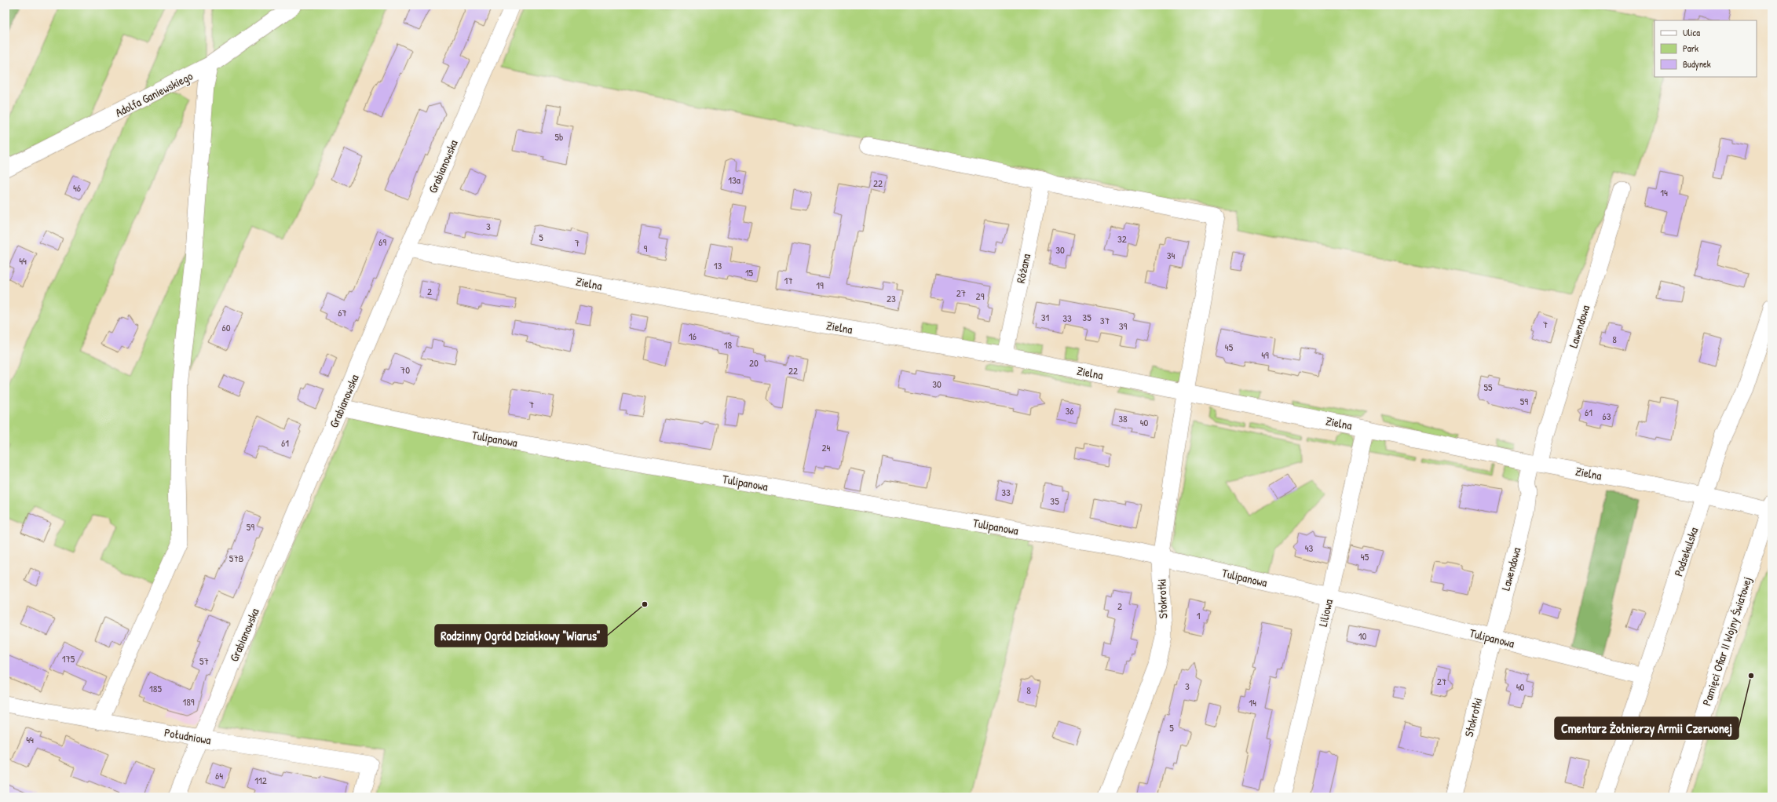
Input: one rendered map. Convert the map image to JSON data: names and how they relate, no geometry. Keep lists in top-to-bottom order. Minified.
{"streets":{"street":["Adolfa Ganiewskiego","Grabianowska","Różana","Zielna","Lawendowa","Tulipanowa","Podsekulska","Stokrotki","Liliowa","Pamięci Ofiar II Wojny Światowej","Południowa"]},"crossings":[["Grabianowska","Zielna"],["Grabianowska","Tulipanowa"],["Grabianowska","Południowa"],["Różana","Zielna"],["Różana","Stokrotki"],["Zielna","Lawendowa"],["Zielna","Podsekulska"],["Zielna","Stokrotki"],["Zielna","Liliowa"],["Zielna","Pamięci Ofiar II Wojny Światowej"],["Lawendowa","Tulipanowa"],["Lawendowa","Stokrotki"],["Tulipanowa","Podsekulska"],["Tulipanowa","Stokrotki"],["Tulipanowa","Liliowa"]],"places":["Rodzinny Ogród Działkowy \"Wiarus\"","Cmentarz Żołnierzy Armii Czerwonej"],"house_numbers":["5b","13a","22","46","14","3","5","32","69","7","9","30","34","44","13","15","17","19","2","27","29","23","67","31","35","33","37","7","39","60","16","8","18","45","49","20","70","22","30","55","59","7","36","61","63","38","40","61","24","33","35","59","43","45","57B","2","1","10","175","57","27","3","40","185","8","189","14","5","44","64","112"],"legend":["Ulica","Park","Budynek"]}
